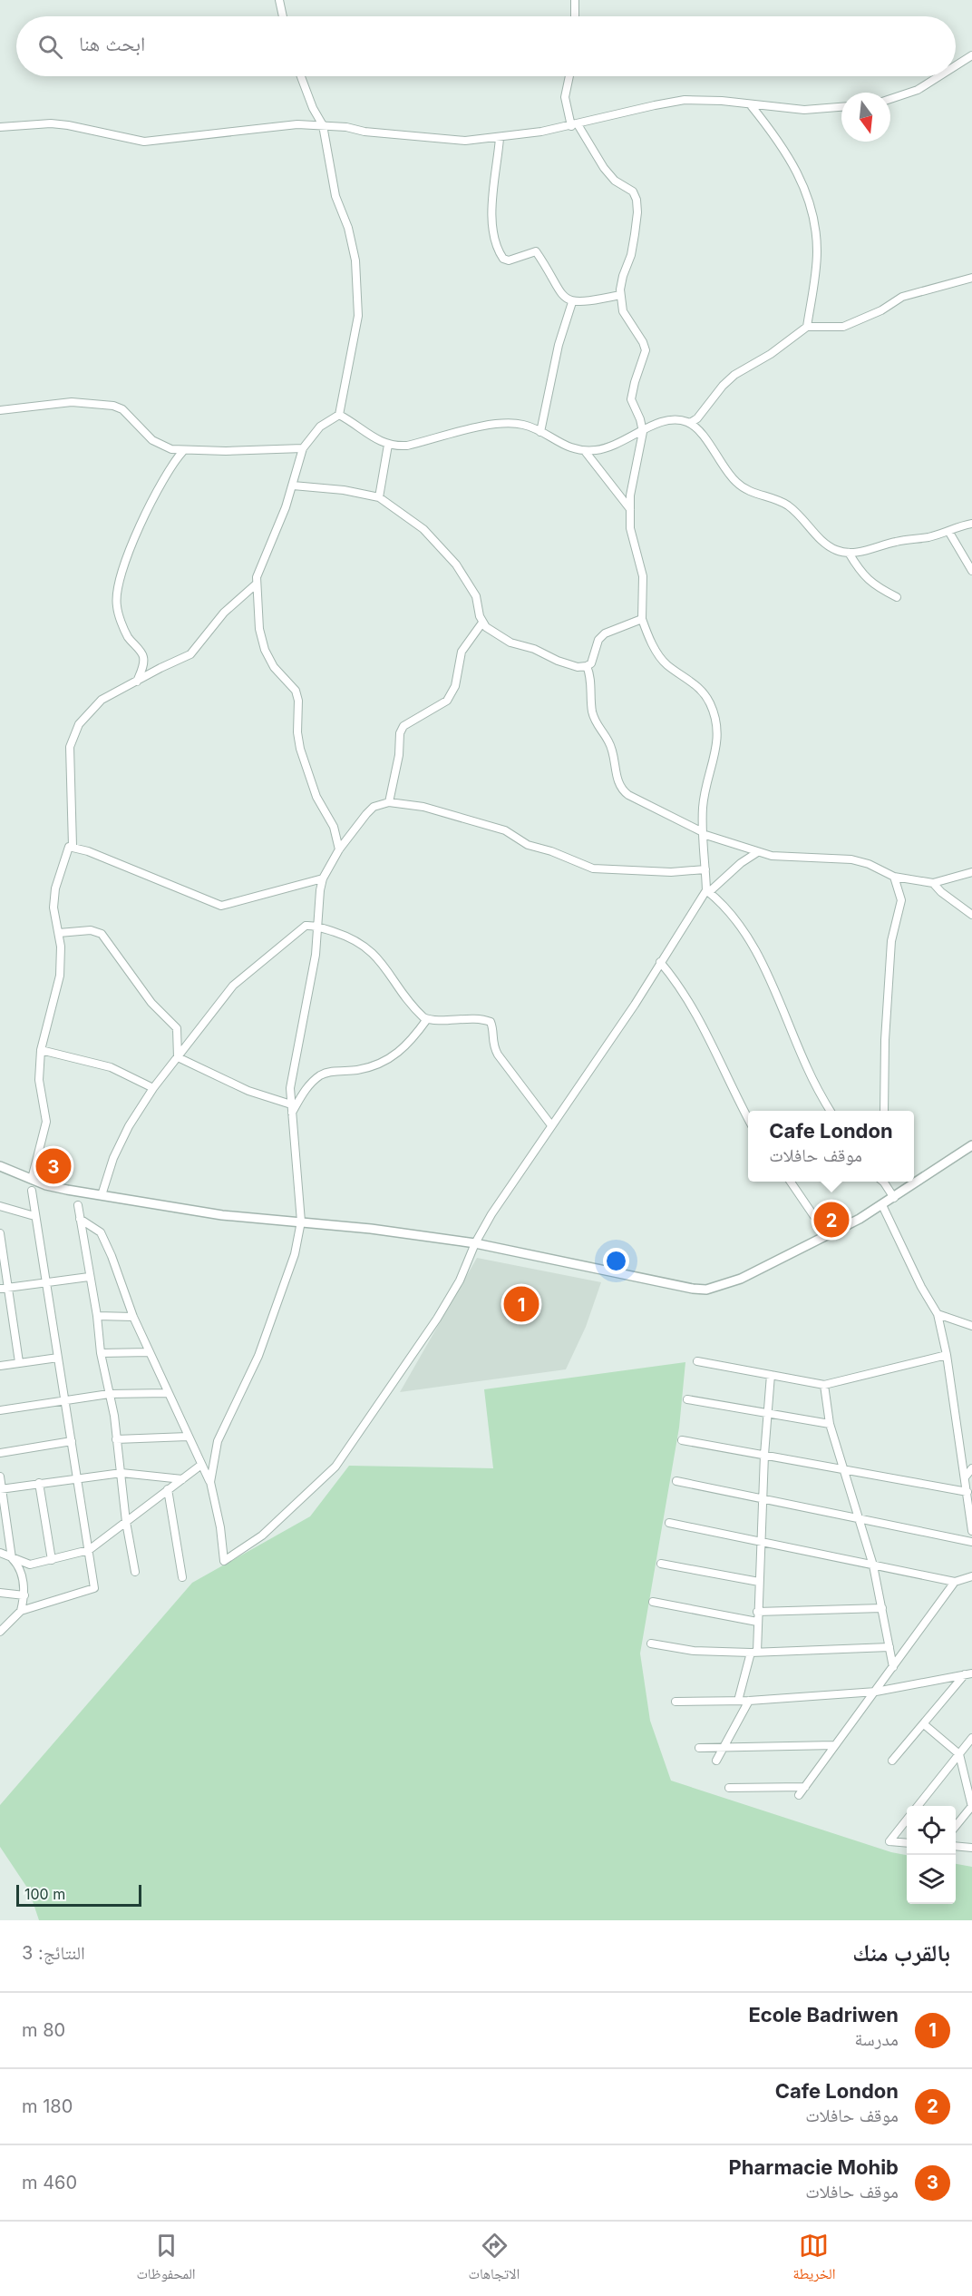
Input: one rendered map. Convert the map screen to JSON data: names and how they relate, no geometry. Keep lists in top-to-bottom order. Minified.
{"scale_bar":"100 m","north":"bottom","page":{"search":"ابحث هنا","popup":["Cafe London","موقف حافلات"],"pins":["3","2","1"],"scale":"100 m","heading":["بالقرب منك","النتائج: 3"],"list":[{"mark":"1","name":"Ecole Badriwen","note":"مدرسة","value":"80 m"},{"mark":"2","name":"Cafe London","note":"موقف حافلات","value":"180 m"},{"mark":"3","name":"Pharmacie Mohib","note":"موقف حافلات","value":"460 m"}],"nav":["الخريطة","الاتجاهات","المحفوظات"]}}
